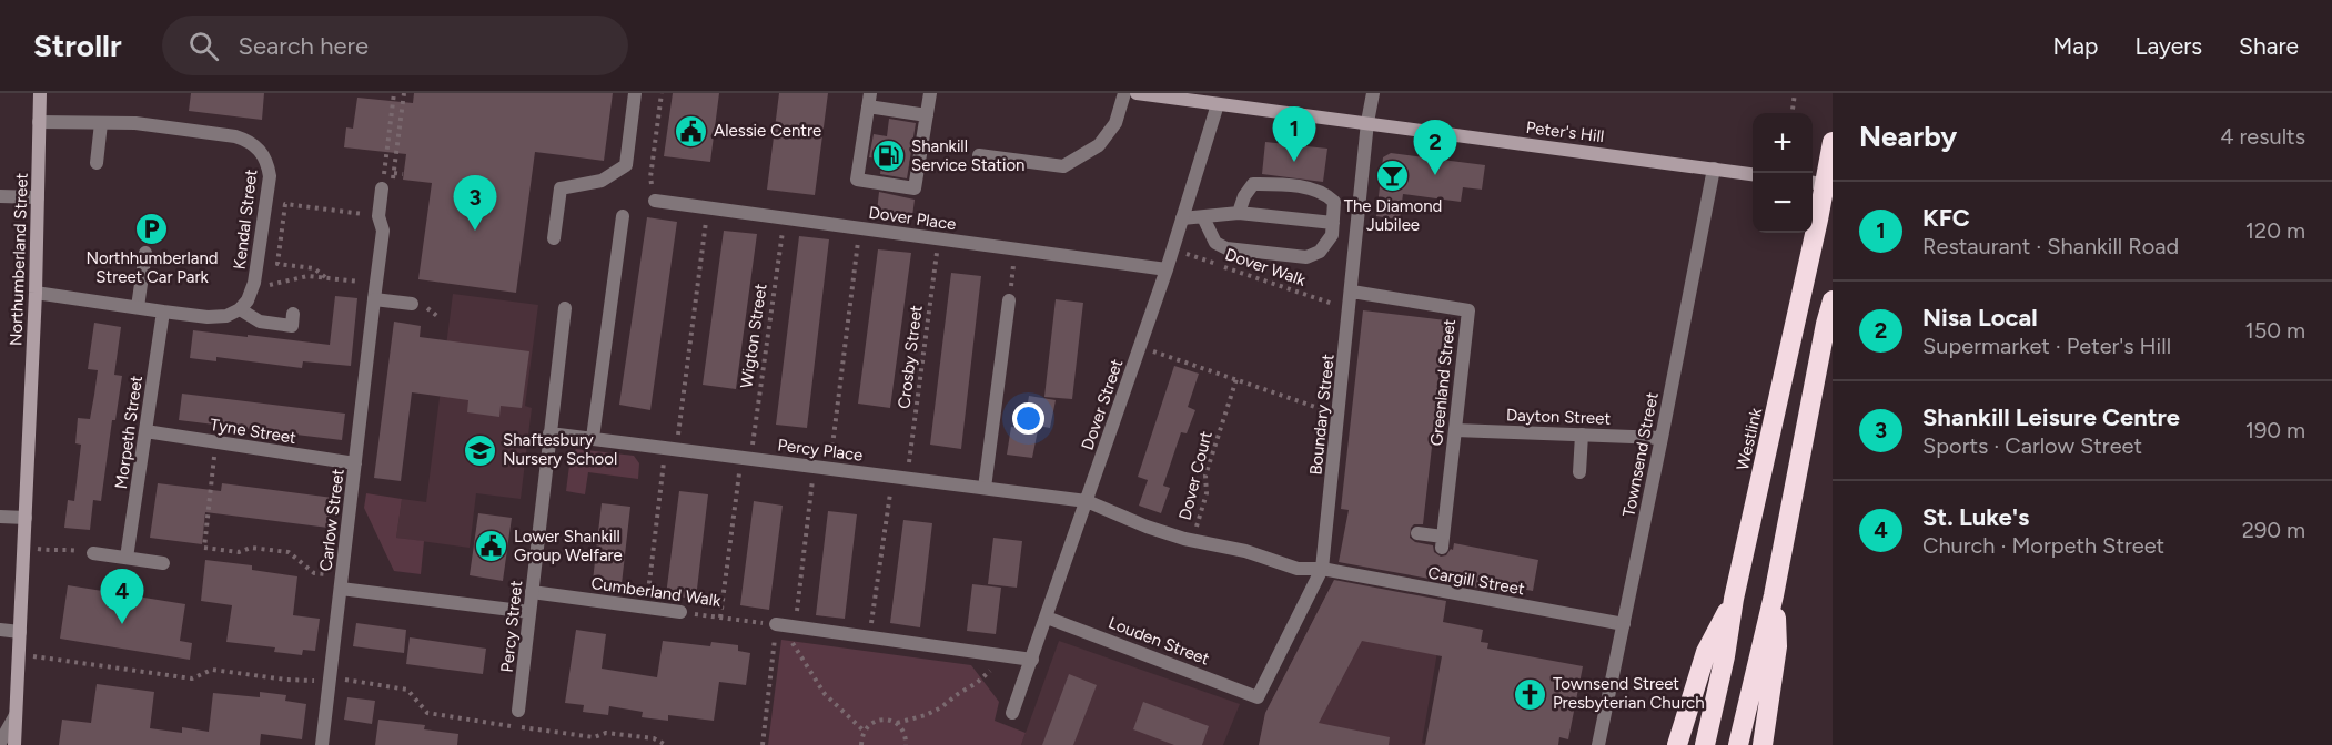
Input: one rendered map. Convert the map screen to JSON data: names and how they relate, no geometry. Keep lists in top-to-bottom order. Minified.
{"streets":{"highway":["Westlink"],"main road":["Peter's Hill","Northumberland Street"],"street":["Dover Place","Kendal Street","Greenland Street","Dover Street","Boundary Street","Dayton Street","Tyne Street","Morpeth Street","Percy Place","Townsend Street","Carlow Street","Cargill Street","Cumberland Walk","Percy Street","Louden Street"],"path":["Dover Walk","Wigton Street","Crosby Street","Dover Court"]},"crossings":[["Peter's Hill","Dover Street"],["Peter's Hill","Boundary Street"],["Peter's Hill","Townsend Street"],["Dover Place","Wigton Street"],["Dover Place","Crosby Street"],["Dover Place","Dover Street"],["Kendal Street","Northumberland Street"],["Dover Walk","Dover Street"],["Dover Walk","Boundary Street"],["Wigton Street","Percy Place"],["Wigton Street","Cumberland Walk"],["Crosby Street","Percy Place"],["Greenland Street","Boundary Street"],["Greenland Street","Dayton Street"],["Dover Street","Percy Place"],["Dover Street","Louden Street"],["Boundary Street","Cargill Street"],["Boundary Street","Louden Street"],["Dayton Street","Townsend Street"],["Tyne Street","Morpeth Street"],["Tyne Street","Carlow Street"],["Percy Place","Dover Court"],["Percy Place","Cargill Street"],["Percy Place","Percy Street"],["Townsend Street","Cargill Street"],["Dover Court","Cargill Street"],["Cumberland Walk","Percy Street"]],"places":{"public building":["Alessie Centre","Lower Shankill Group Welfare"],"fuel station":["Shankill Service Station"],"bar":["The Diamond Jubilee"],"parking":["Northhumberland Street Car Park"],"school or university":["Shaftesbury Nursery School"],"church":["Townsend Street Presbyterian Church"]},"page":{"header":"Strollr","search":"Search here","nav":["Map","Layers","Share"],"heading":["Nearby","4 results"],"pins":["1","2","3","4"],"map_buttons":["+","−"],"list":[{"mark":"1","name":"KFC","note":"Restaurant · Shankill Road","value":"120 m"},{"mark":"2","name":"Nisa Local","note":"Supermarket · Peter's Hill","value":"150 m"},{"mark":"3","name":"Shankill Leisure Centre","note":"Sports · Carlow Street","value":"190 m"},{"mark":"4","name":"St. Luke's","note":"Church · Morpeth Street","value":"290 m"}]}}
